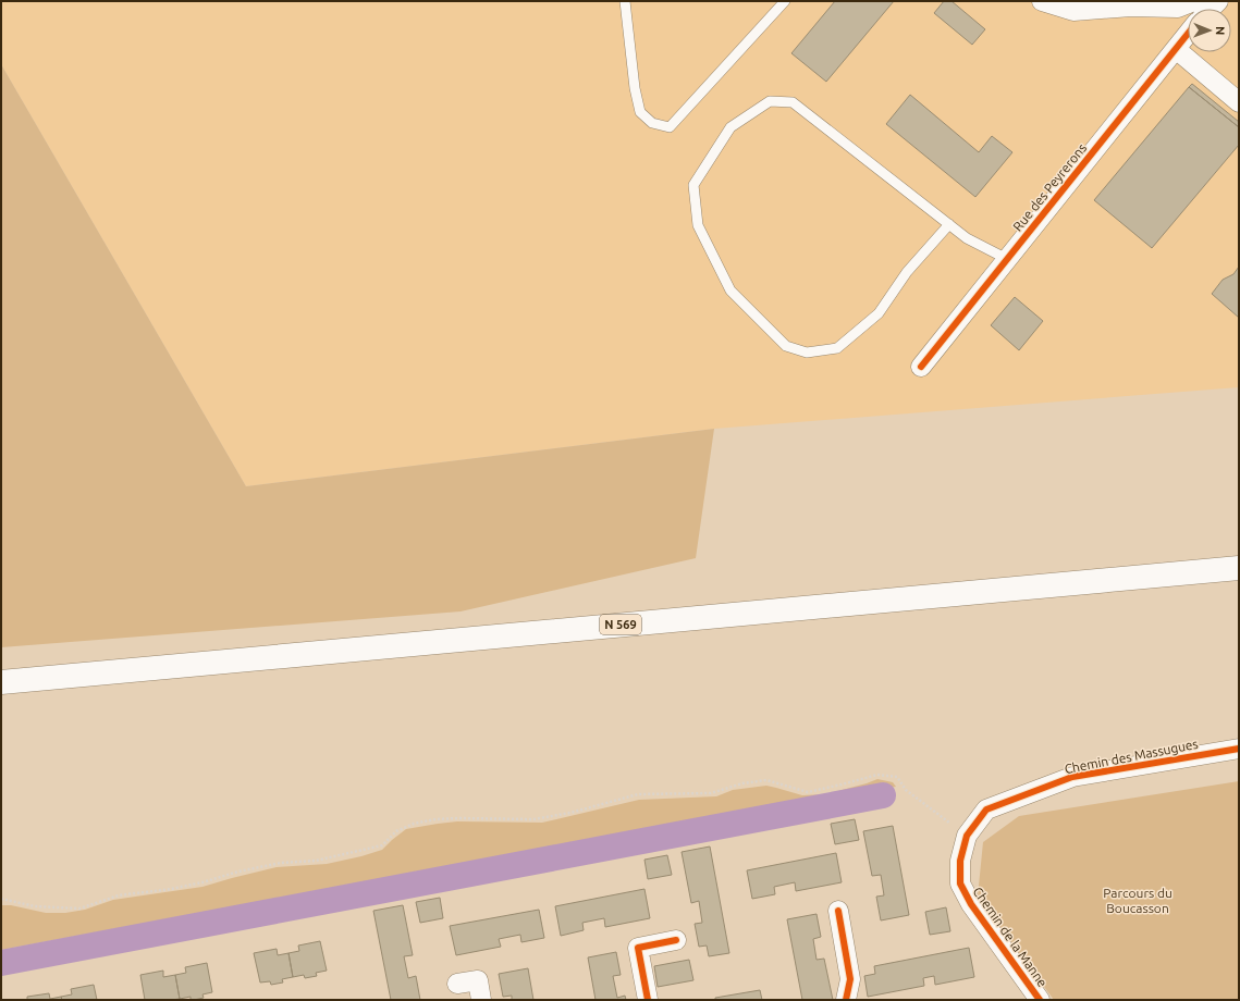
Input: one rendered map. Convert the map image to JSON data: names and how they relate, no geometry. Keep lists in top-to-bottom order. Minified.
{"streets":{"main road":["N 569"],"street":["Rue des Peyrerons","Chemin des Massugues","Chemin de la Manne"]},"crossings":[["Chemin des Massugues","Chemin de la Manne"]],"parks":["Parcours du Boucasson"],"north":"right"}
